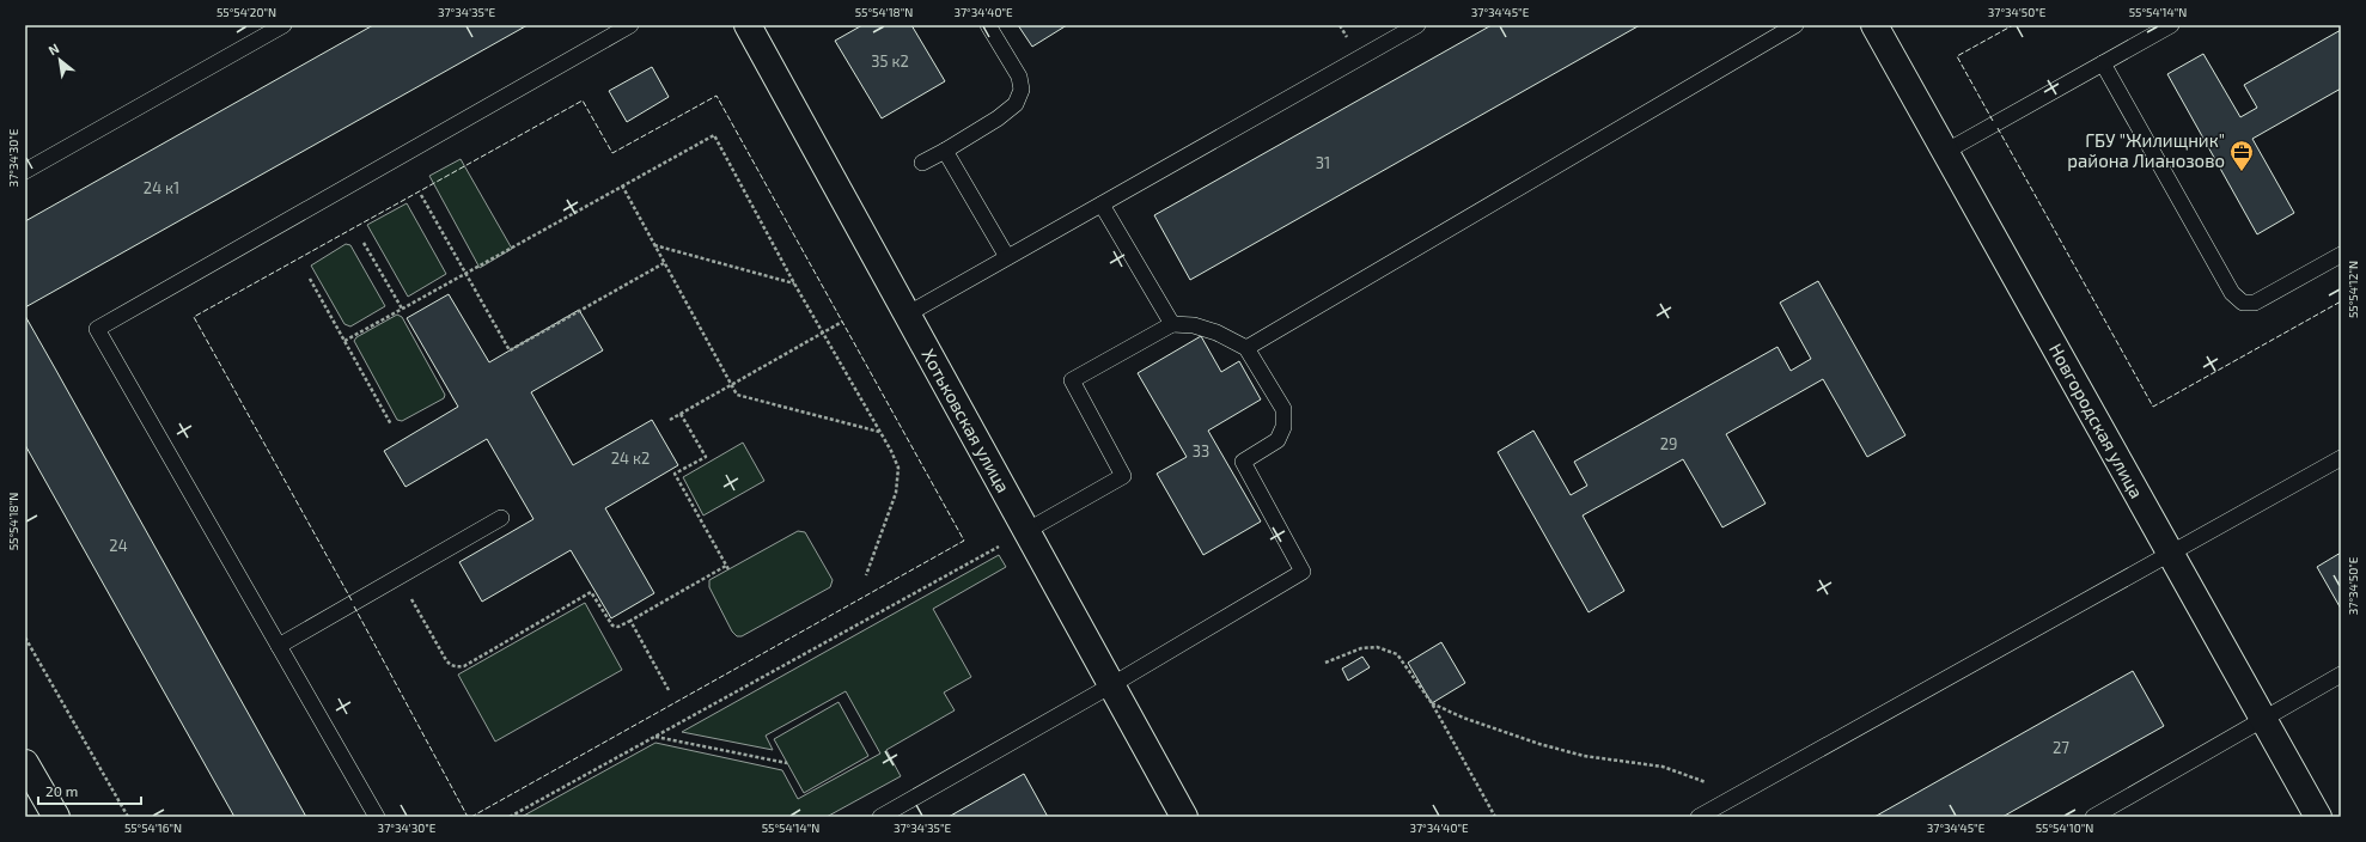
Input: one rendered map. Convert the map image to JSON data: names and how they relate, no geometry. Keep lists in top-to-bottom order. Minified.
{"streets":{"street":["Хотьковская улица","Новгородская улица"]},"places":{"office":["ГБУ \"Жилищник\" района Лианозово"]},"house_numbers":["35 к2","31","24 к1","29","33","24 к2","24","27"],"scale_bar":"20 m","north":"top left","coordinates":["55°54'20\"N","37°34'35\"E","55°54'18\"N","37°34'40\"E","37°34'45\"E","37°34'50\"E","55°54'14\"N","37°34'30\"E","55°54'12\"N","55°54'16\"N","55°54'10\"N"]}
